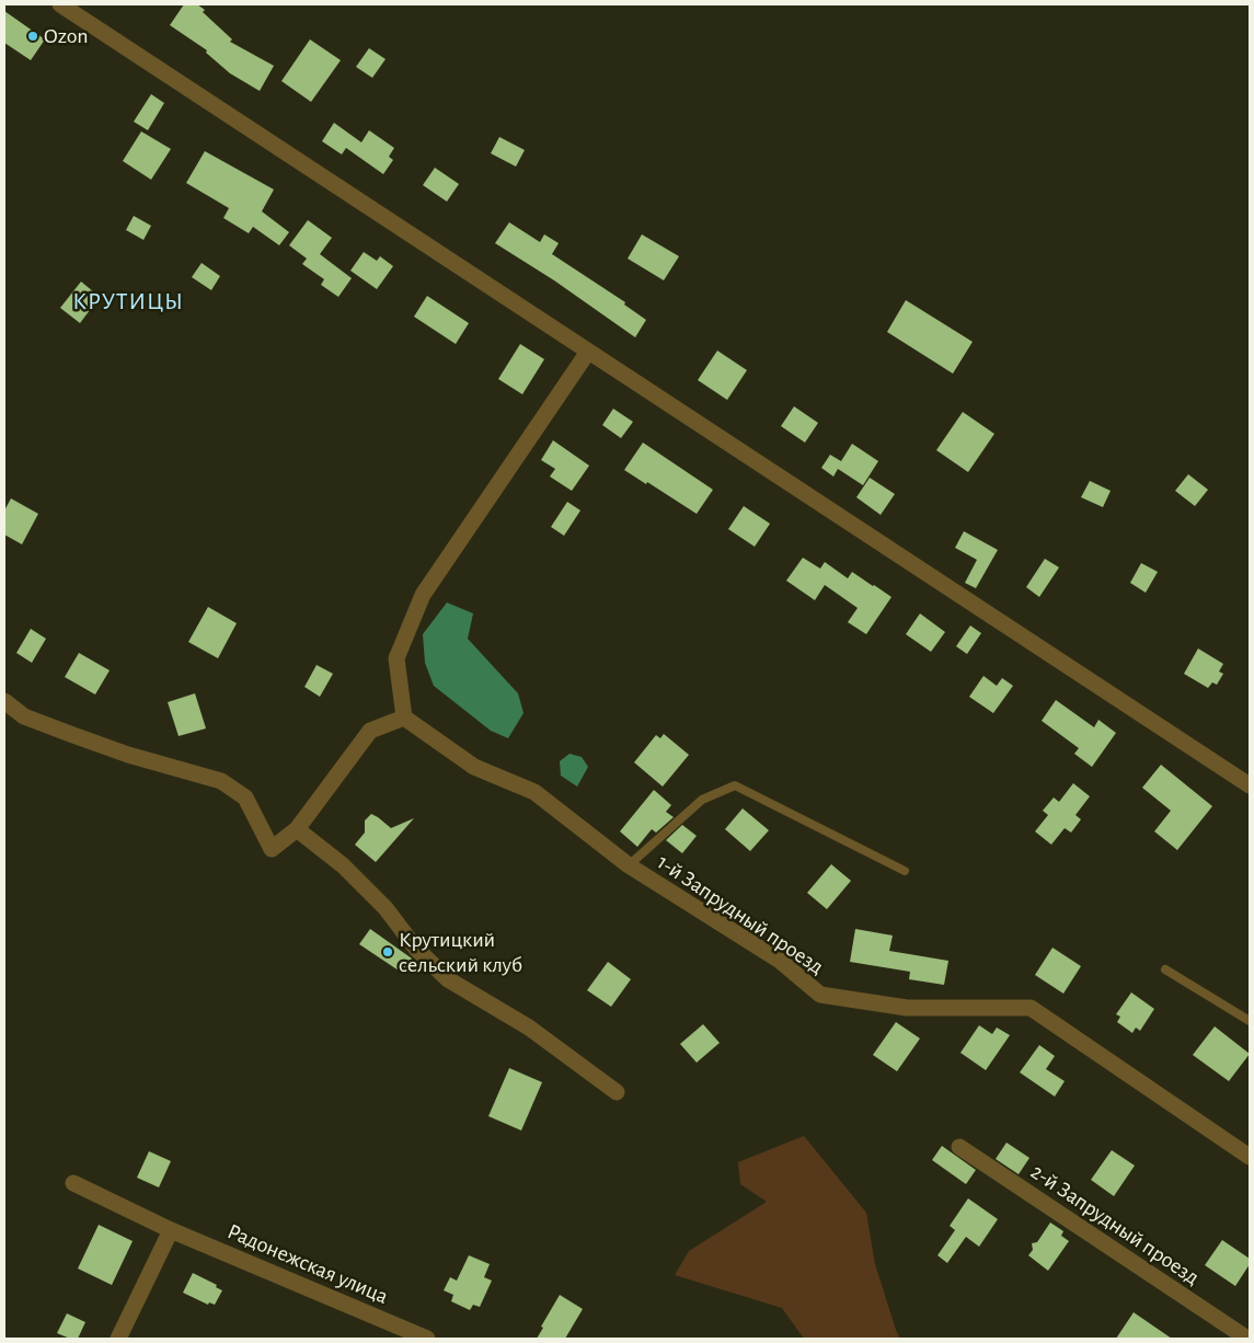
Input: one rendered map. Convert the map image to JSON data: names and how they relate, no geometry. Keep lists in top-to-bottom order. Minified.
{"streets":{"street":["1-й Запрудный проезд","2-й Запрудный проезд","Радонежская улица"]},"districts":["КРУТИЦЫ"],"places":["Ozon","Крутицкий сельский клуб"]}
